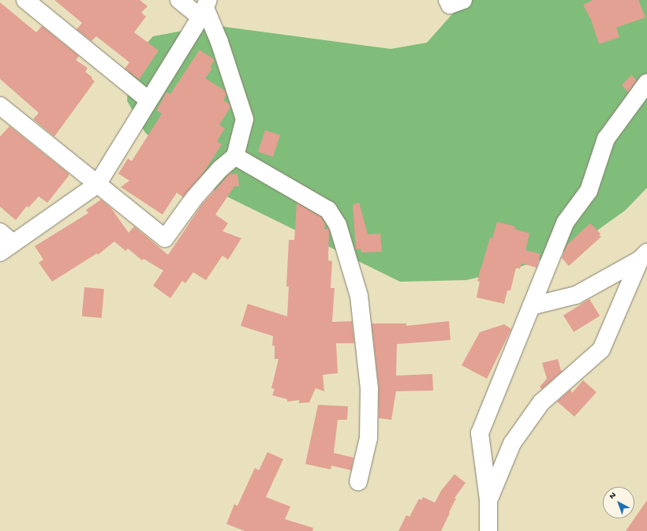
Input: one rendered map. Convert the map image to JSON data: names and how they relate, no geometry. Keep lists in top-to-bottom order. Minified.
{"north":"top left"}
